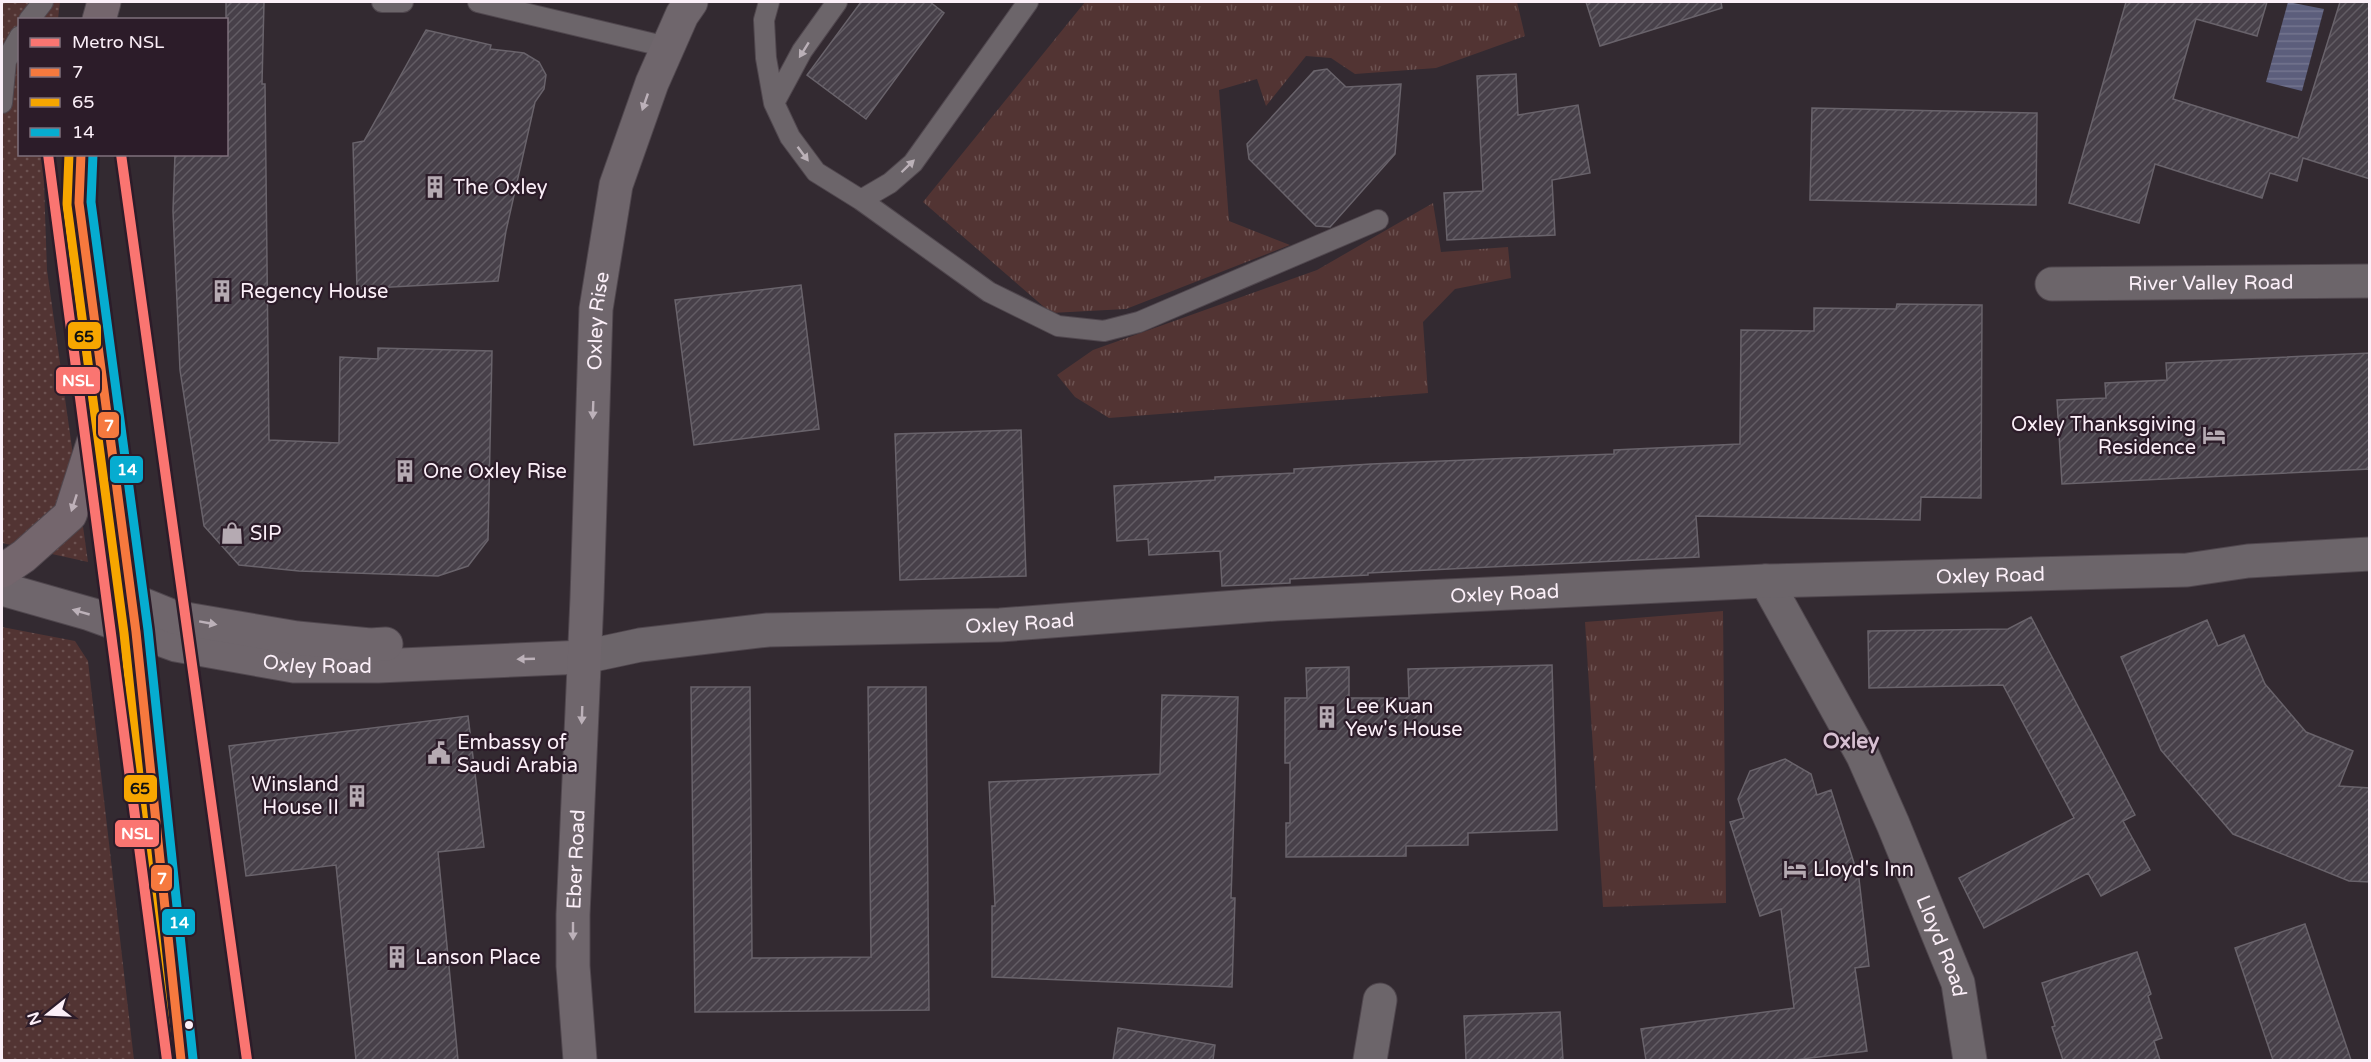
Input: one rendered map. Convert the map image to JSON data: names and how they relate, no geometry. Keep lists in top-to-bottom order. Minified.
{"streets":{"main road":["Oxley Rise","Oxley Road","Eber Road"],"street":["River Valley Road","Lloyd Road"]},"crossings":[["Oxley Rise","Oxley Road"],["Oxley Rise","Eber Road"],["Oxley Road","Eber Road"],["Oxley Road","Lloyd Road"]],"one_way":["Oxley Rise","Eber Road"],"districts":["Oxley"],"places":{"building":["The Oxley","Regency House","One Oxley Rise","Lee Kuan Yew's House","Winsland House II","Lanson Place"],"hotel":["Oxley Thanksgiving Residence","Lloyd's Inn"],"shop":["SIP"],"public building":["Embassy of Saudi Arabia"]},"lines":["metro line NSL","transit line 7","transit line 65","transit line 14"],"legend":["Metro NSL","7","65","14"],"north":"left"}
